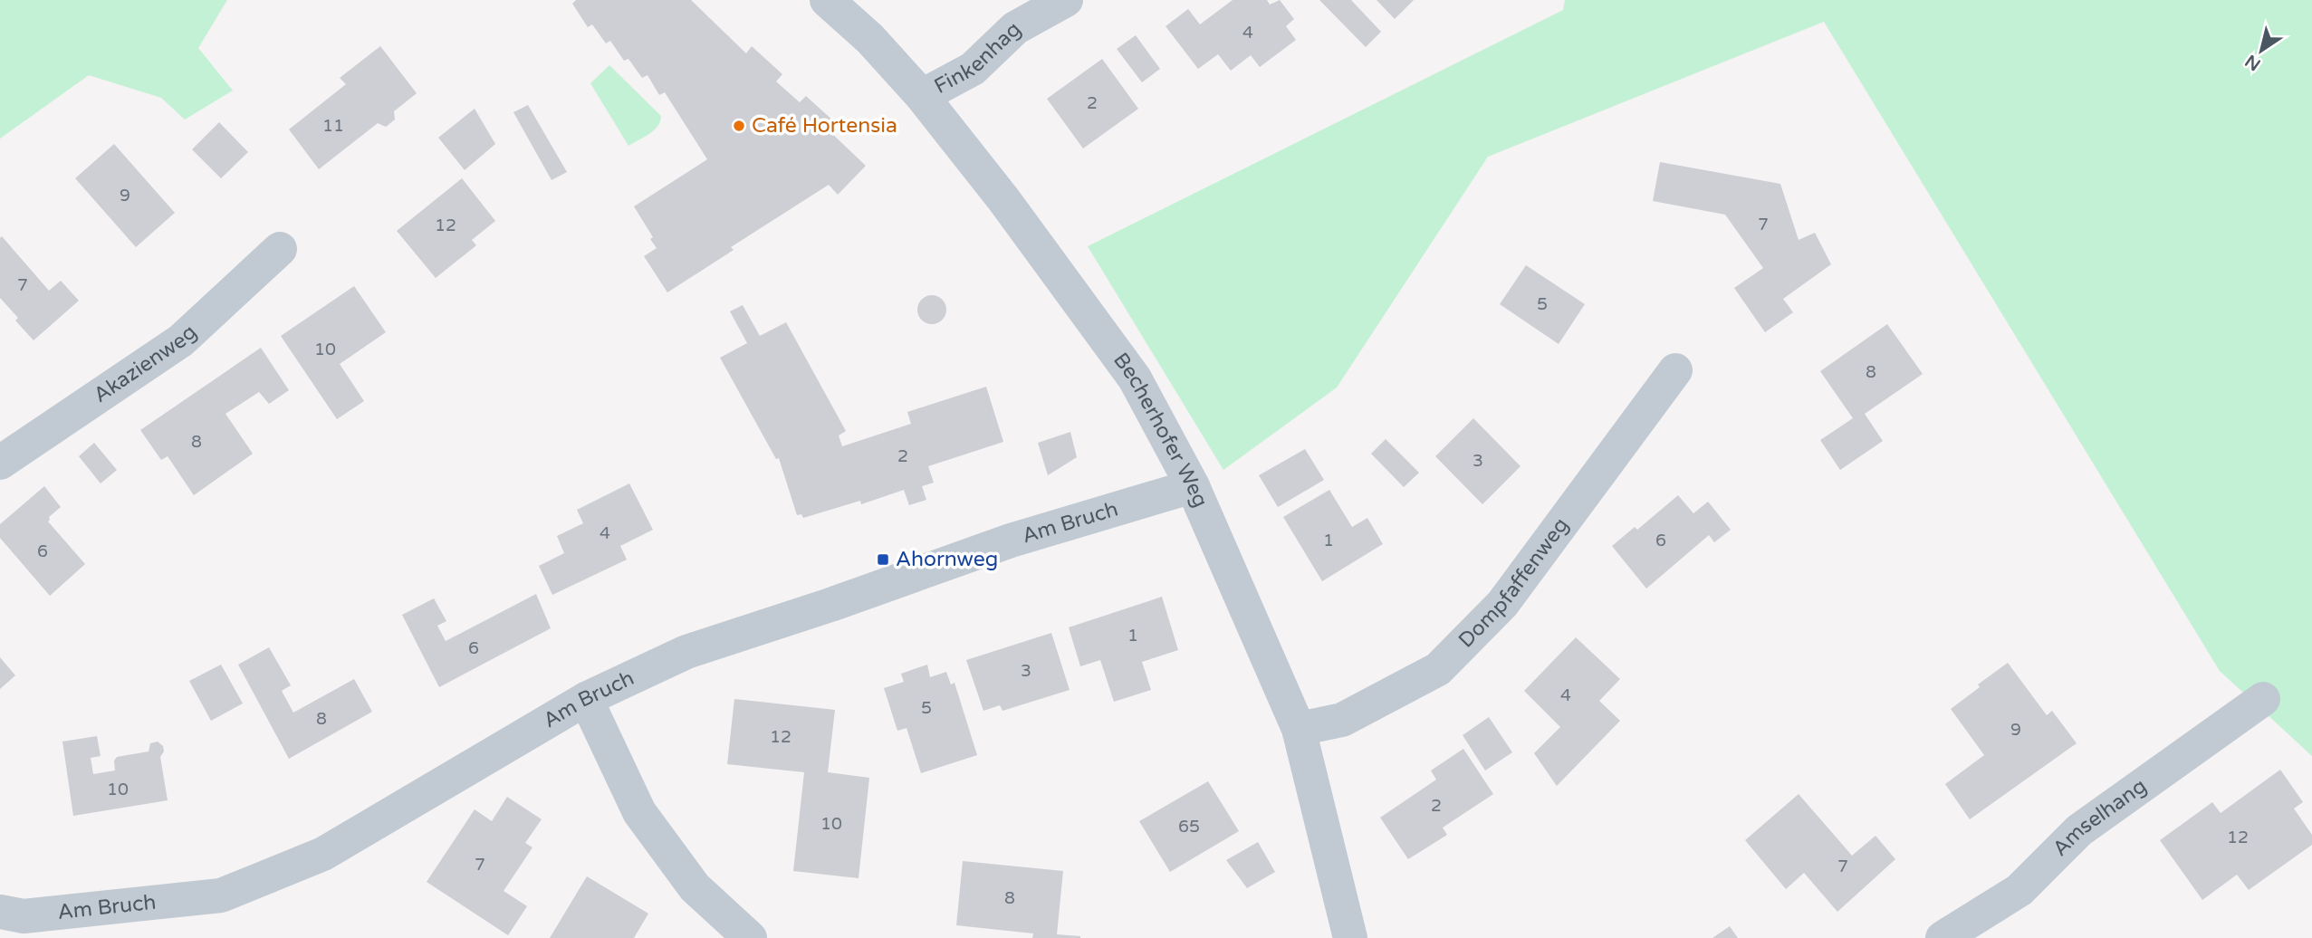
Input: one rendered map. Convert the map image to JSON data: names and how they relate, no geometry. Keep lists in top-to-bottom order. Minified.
{"streets":{"street":["Finkenhag","Akazienweg","Becherhofer Weg","Am Bruch","Dompfaffenweg","Amselhang"]},"crossings":[["Finkenhag","Becherhofer Weg"],["Becherhofer Weg","Am Bruch"],["Becherhofer Weg","Dompfaffenweg"]],"places":{"other":["Café Hortensia"],"transit":["Ahornweg"]},"house_numbers":["4","2","11","9","7","12","7","5","10","8","8","2","3","4","1","6","6","1","6","3","4","5","8","9","12","10","2","10","65","12","7","7","8"],"north":"bottom left"}
